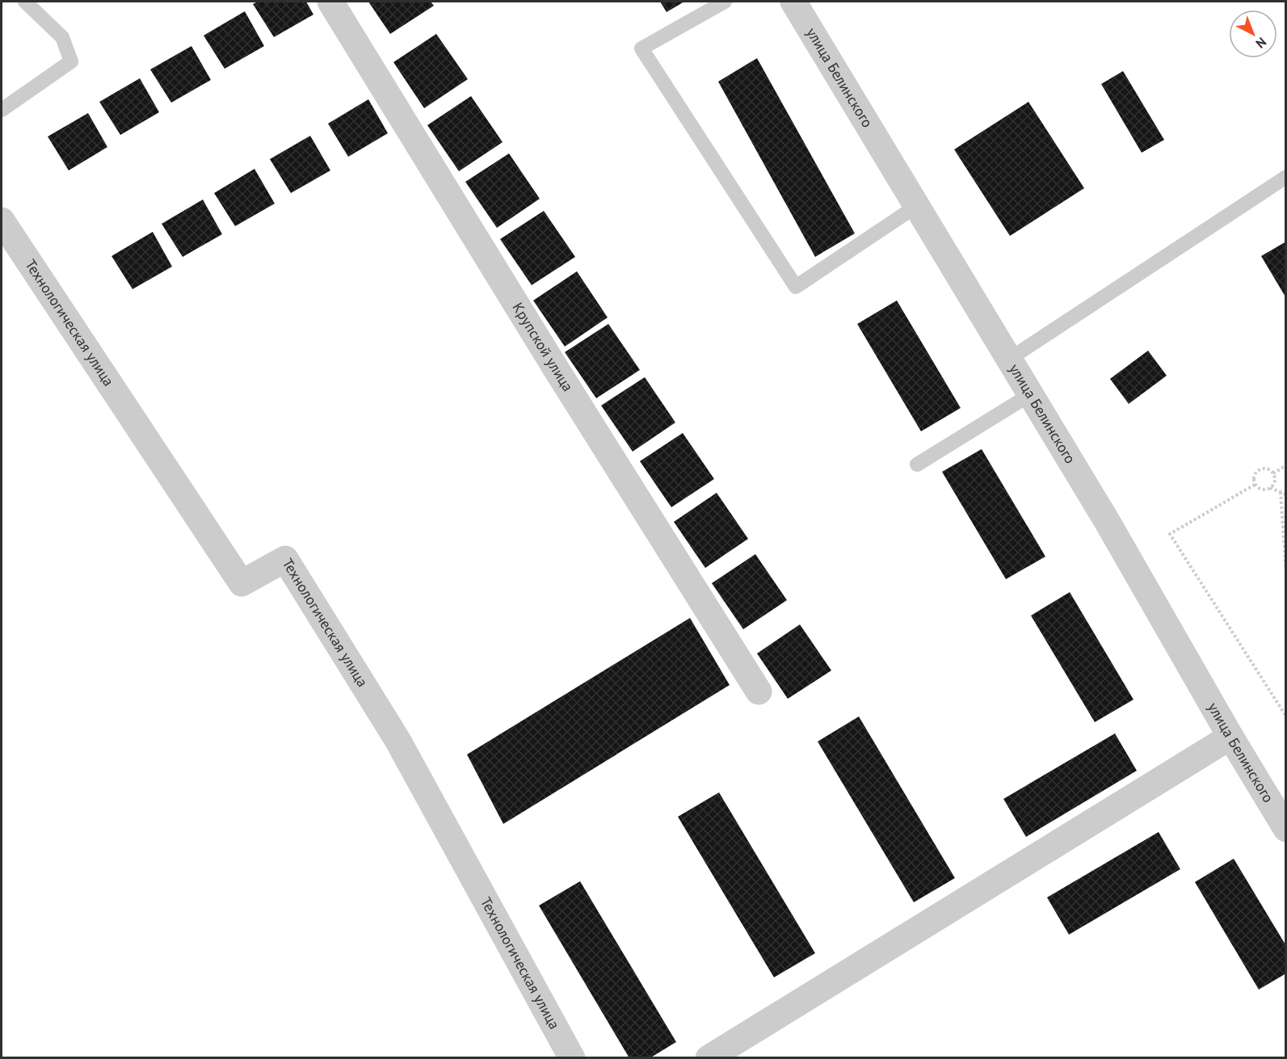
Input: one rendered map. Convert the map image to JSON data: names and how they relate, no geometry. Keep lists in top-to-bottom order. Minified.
{"streets":{"street":["улица Белинского","Технологическая улица","Крупской улица"]},"north":"bottom right"}
